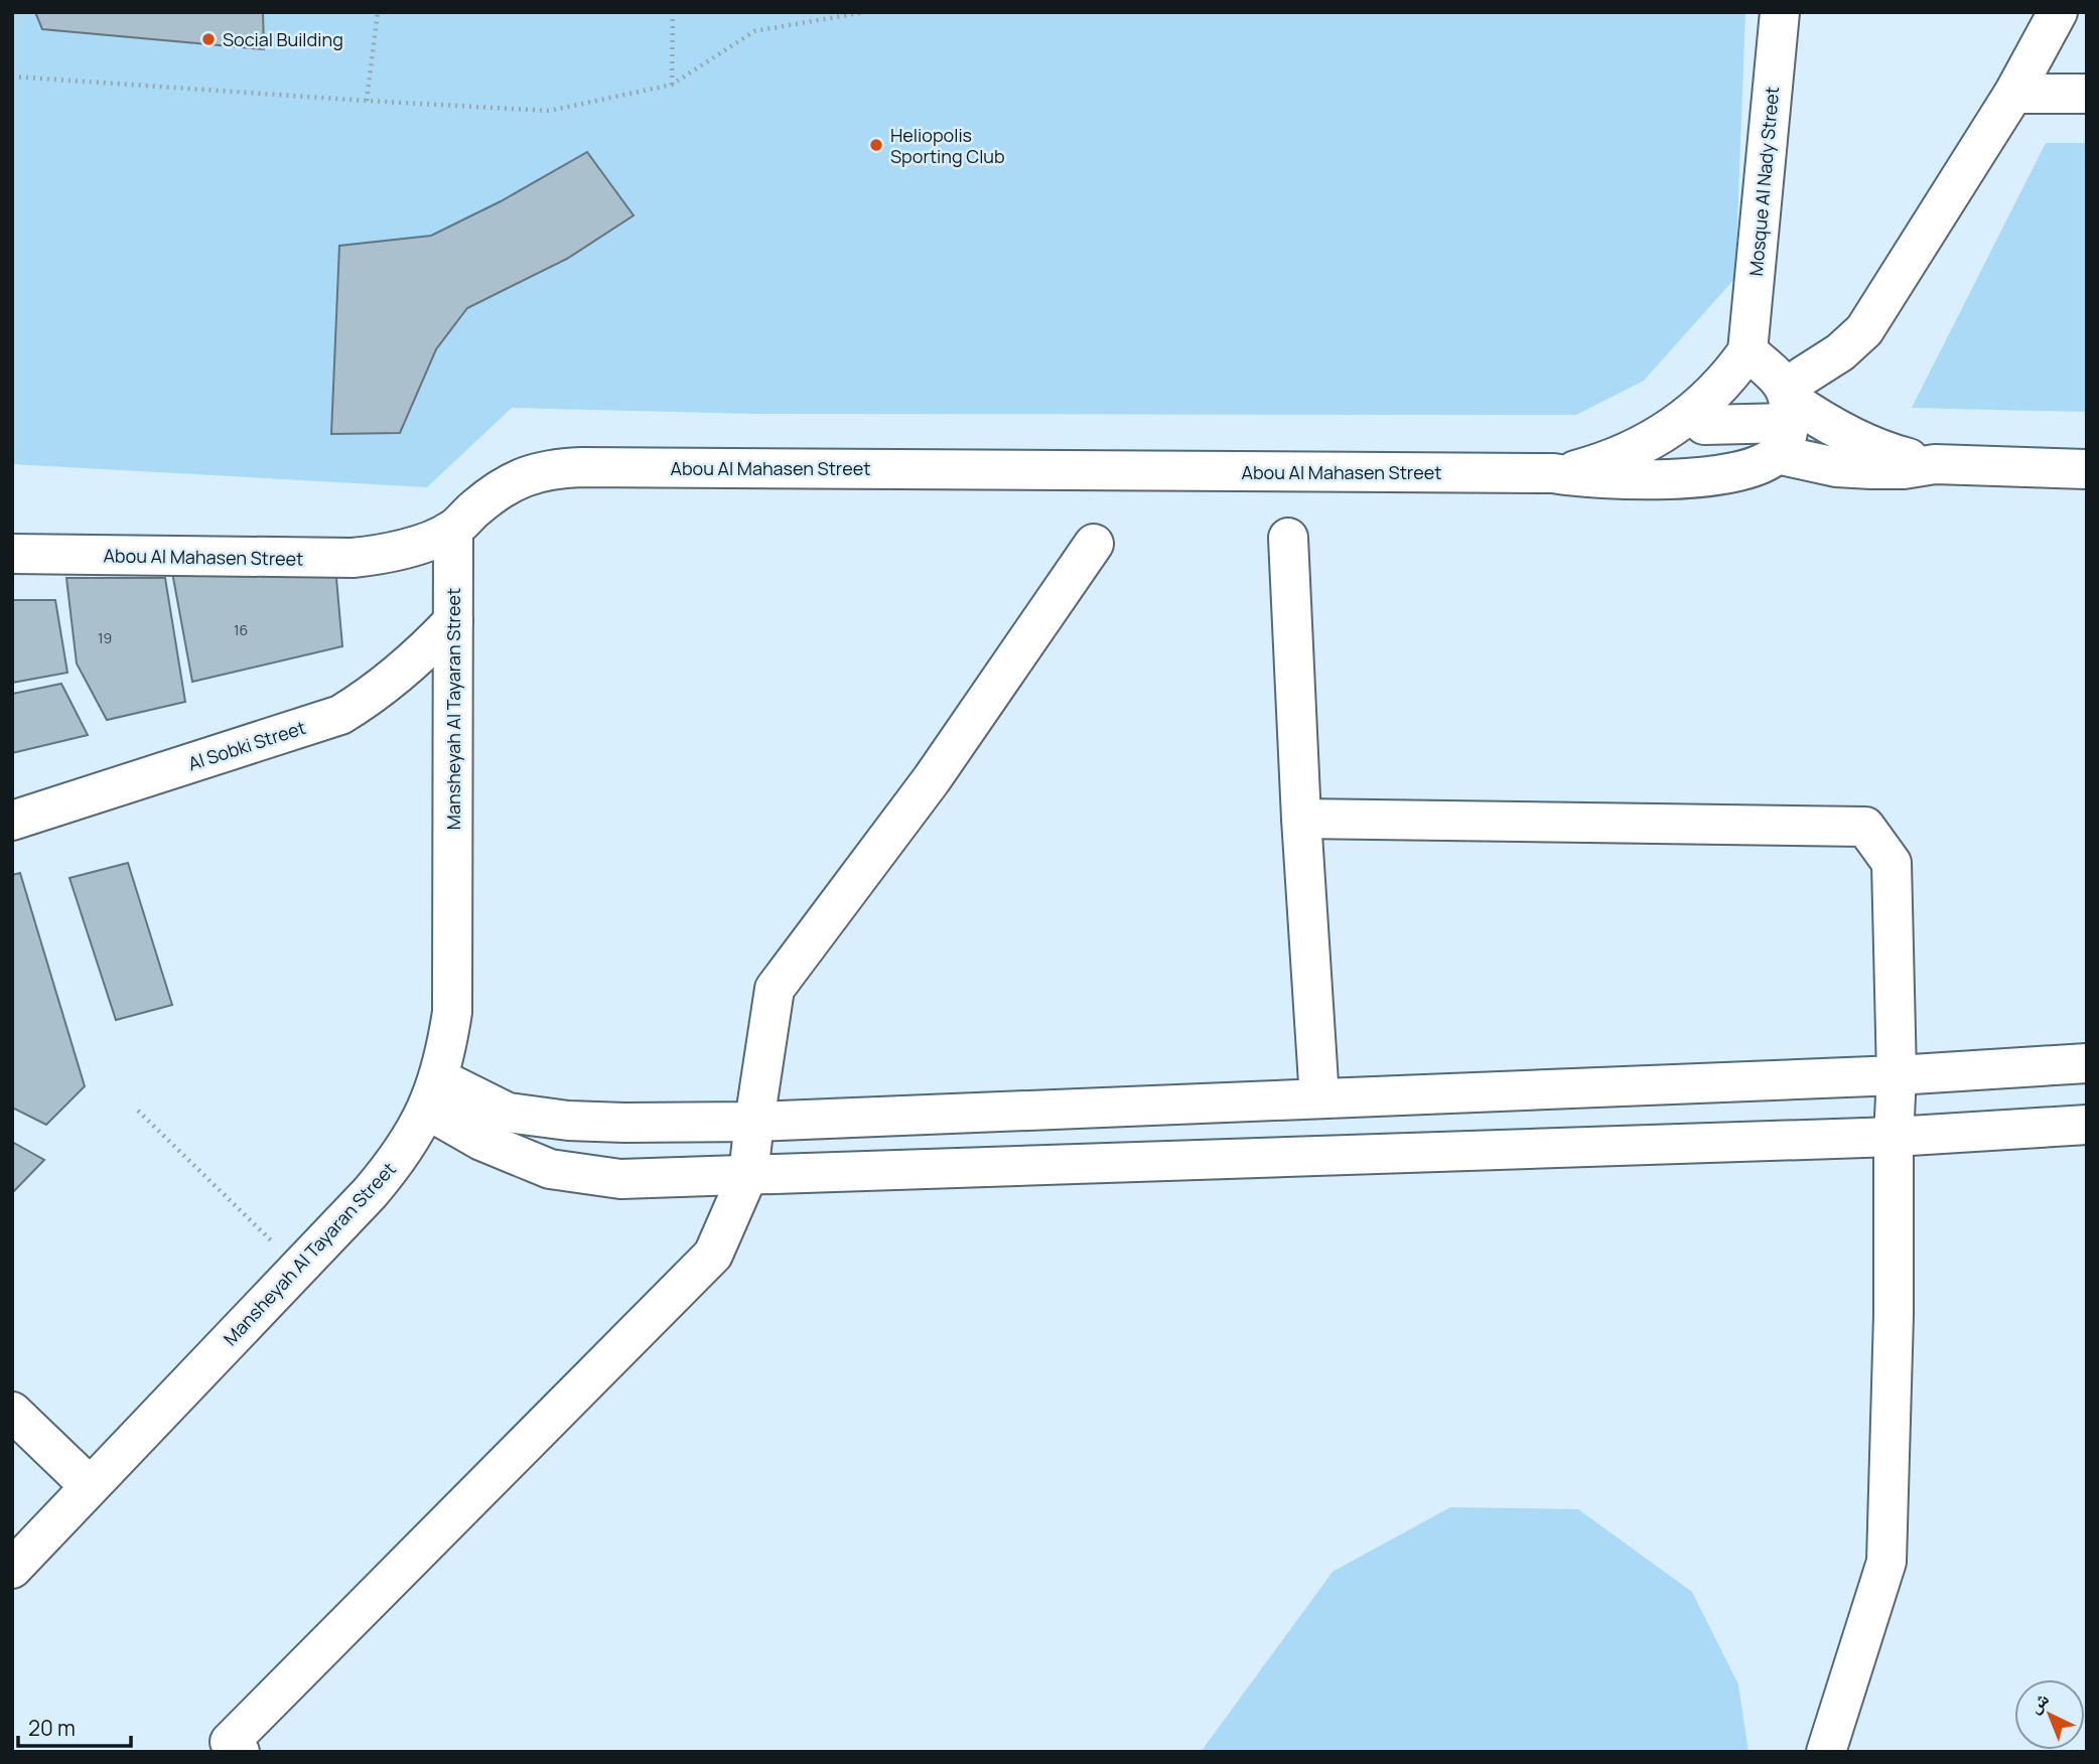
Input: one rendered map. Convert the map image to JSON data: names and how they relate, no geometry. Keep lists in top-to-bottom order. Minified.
{"streets":{"street":["Mosque Al Nady Street","Abou Al Mahasen Street","Mansheyah Al Tayaran Street","Al Sobki Street"]},"crossings":[["Mosque Al Nady Street","Abou Al Mahasen Street"],["Abou Al Mahasen Street","Mansheyah Al Tayaran Street"],["Mansheyah Al Tayaran Street","Al Sobki Street"]],"places":["Social Building","Heliopolis Sporting Club"],"house_numbers":["16","19"],"scale_bar":"20 m","north":"top left"}
